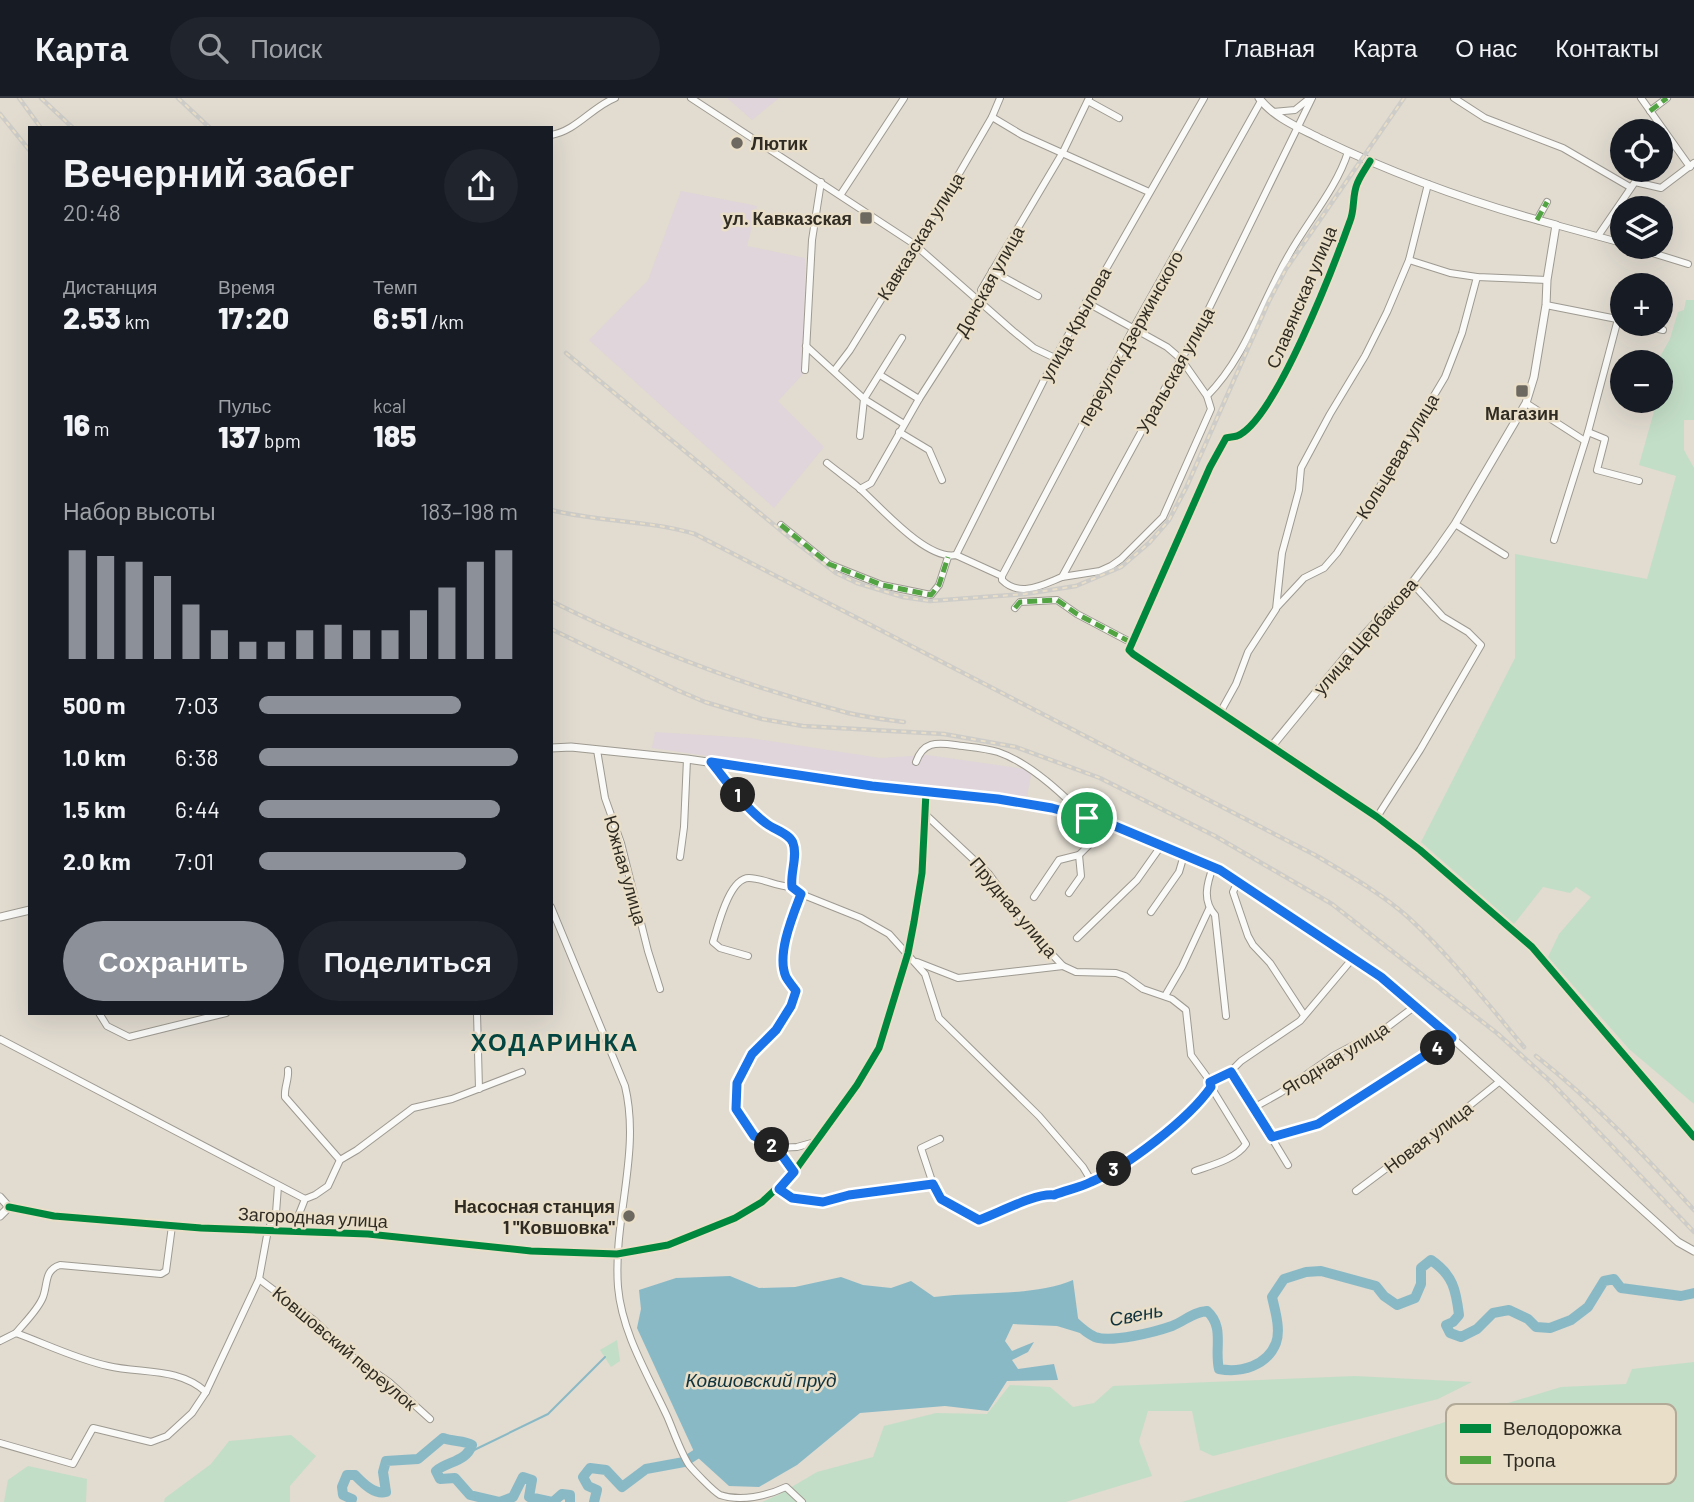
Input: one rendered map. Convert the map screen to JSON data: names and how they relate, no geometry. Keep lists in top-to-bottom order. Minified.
{"streets":{"street":["Кавказская улица","Донская улица","Славянская улица","улица Крылова","переулок Дзержинского","Уральская улица","Кольцевая улица","улица Щербакова","Южная улица","Прудная улица","Ягодная улица","Новая улица","Загородная улица","Ковшовский переулок"]},"crossings":[["Славянская улица","Кольцевая улица"],["Прудная улица","Загородная улица"],["Загородная улица","Ковшовский переулок"]],"districts":["ХОДАРИНКА"],"water":["Свень","Ковшовский пруд"],"places":{"other":["Лютик","Насосная станция 1 \"Ковшовка\""],"transit":["ул. Кавказская","Магазин"]},"legend":["Велодорожка","Тропа"],"page":{"header":"Карта","search":"Поиск","nav":["Главная","Карта","О нас","Контакты"],"map_buttons":["+","−"],"heading":["Вечерний забег","20:48"],"stats":[["Дистанция","2.53 km"],["Время","17:20"],["Темп","6:51 /km"],["16 m"],["Пульс","137 bpm"],["kcal","185"]],"chart":["Набор высоты","183–198 m"],"list":[{"name":"500 m","note":"7:03"},{"name":"1.0 km","note":"6:38"},{"name":"1.5 km","note":"6:44"},{"name":"2.0 km","note":"7:01"}],"pins":["1","4","2","3"],"buttons":["Сохранить","Поделиться"]}}
